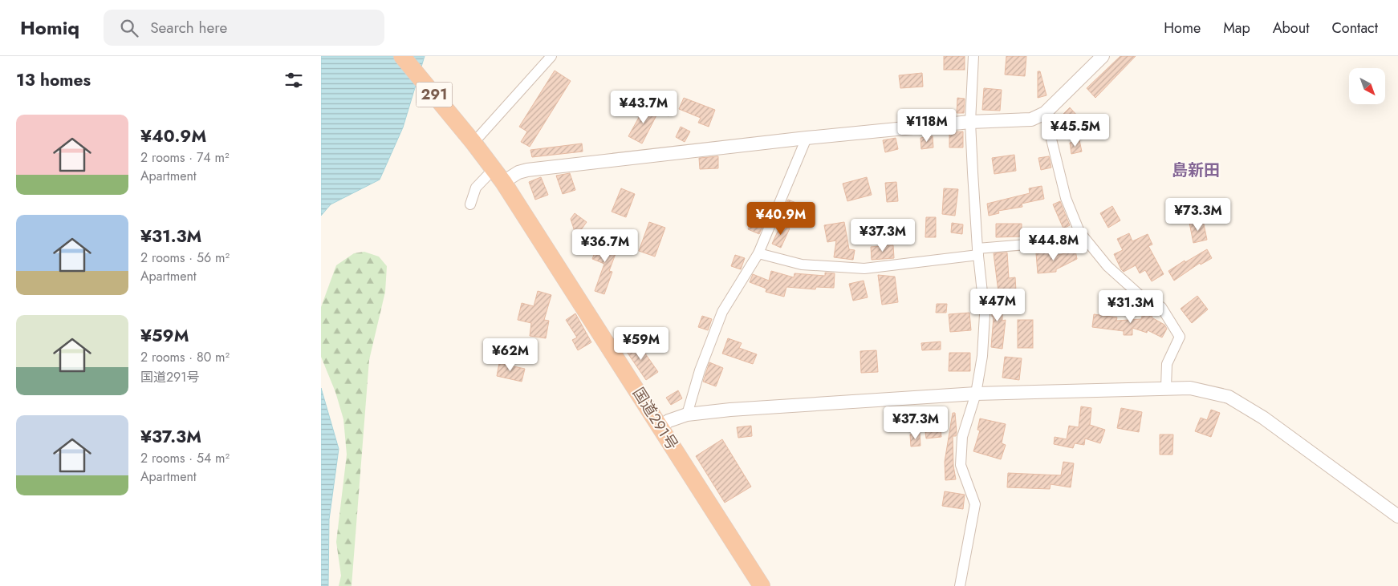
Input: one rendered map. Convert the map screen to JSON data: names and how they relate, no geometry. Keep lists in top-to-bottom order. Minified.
{"streets":{"highway":["291","国道291号"]},"crossings":[["291","国道291号"]],"districts":["島新田"],"north":"bottom right","page":{"header":"Homiq","search":"Search here","nav":["Home","Map","About","Contact"],"heading":"13 homes","price":["¥43.7M","¥118M","¥45.5M","¥73.3M","¥40.9M","¥37.3M","¥44.8M","¥36.7M","¥47M","¥31.3M","¥59M","¥62M","¥37.3M"],"list":[{"name":"¥40.9M","note":"2 rooms · 74 m² · Apartment"},{"name":"¥31.3M","note":"2 rooms · 56 m² · Apartment"},{"name":"¥59M","note":"2 rooms · 80 m² · 国道291号"},{"name":"¥37.3M","note":"2 rooms · 54 m² · Apartment"}]}}
